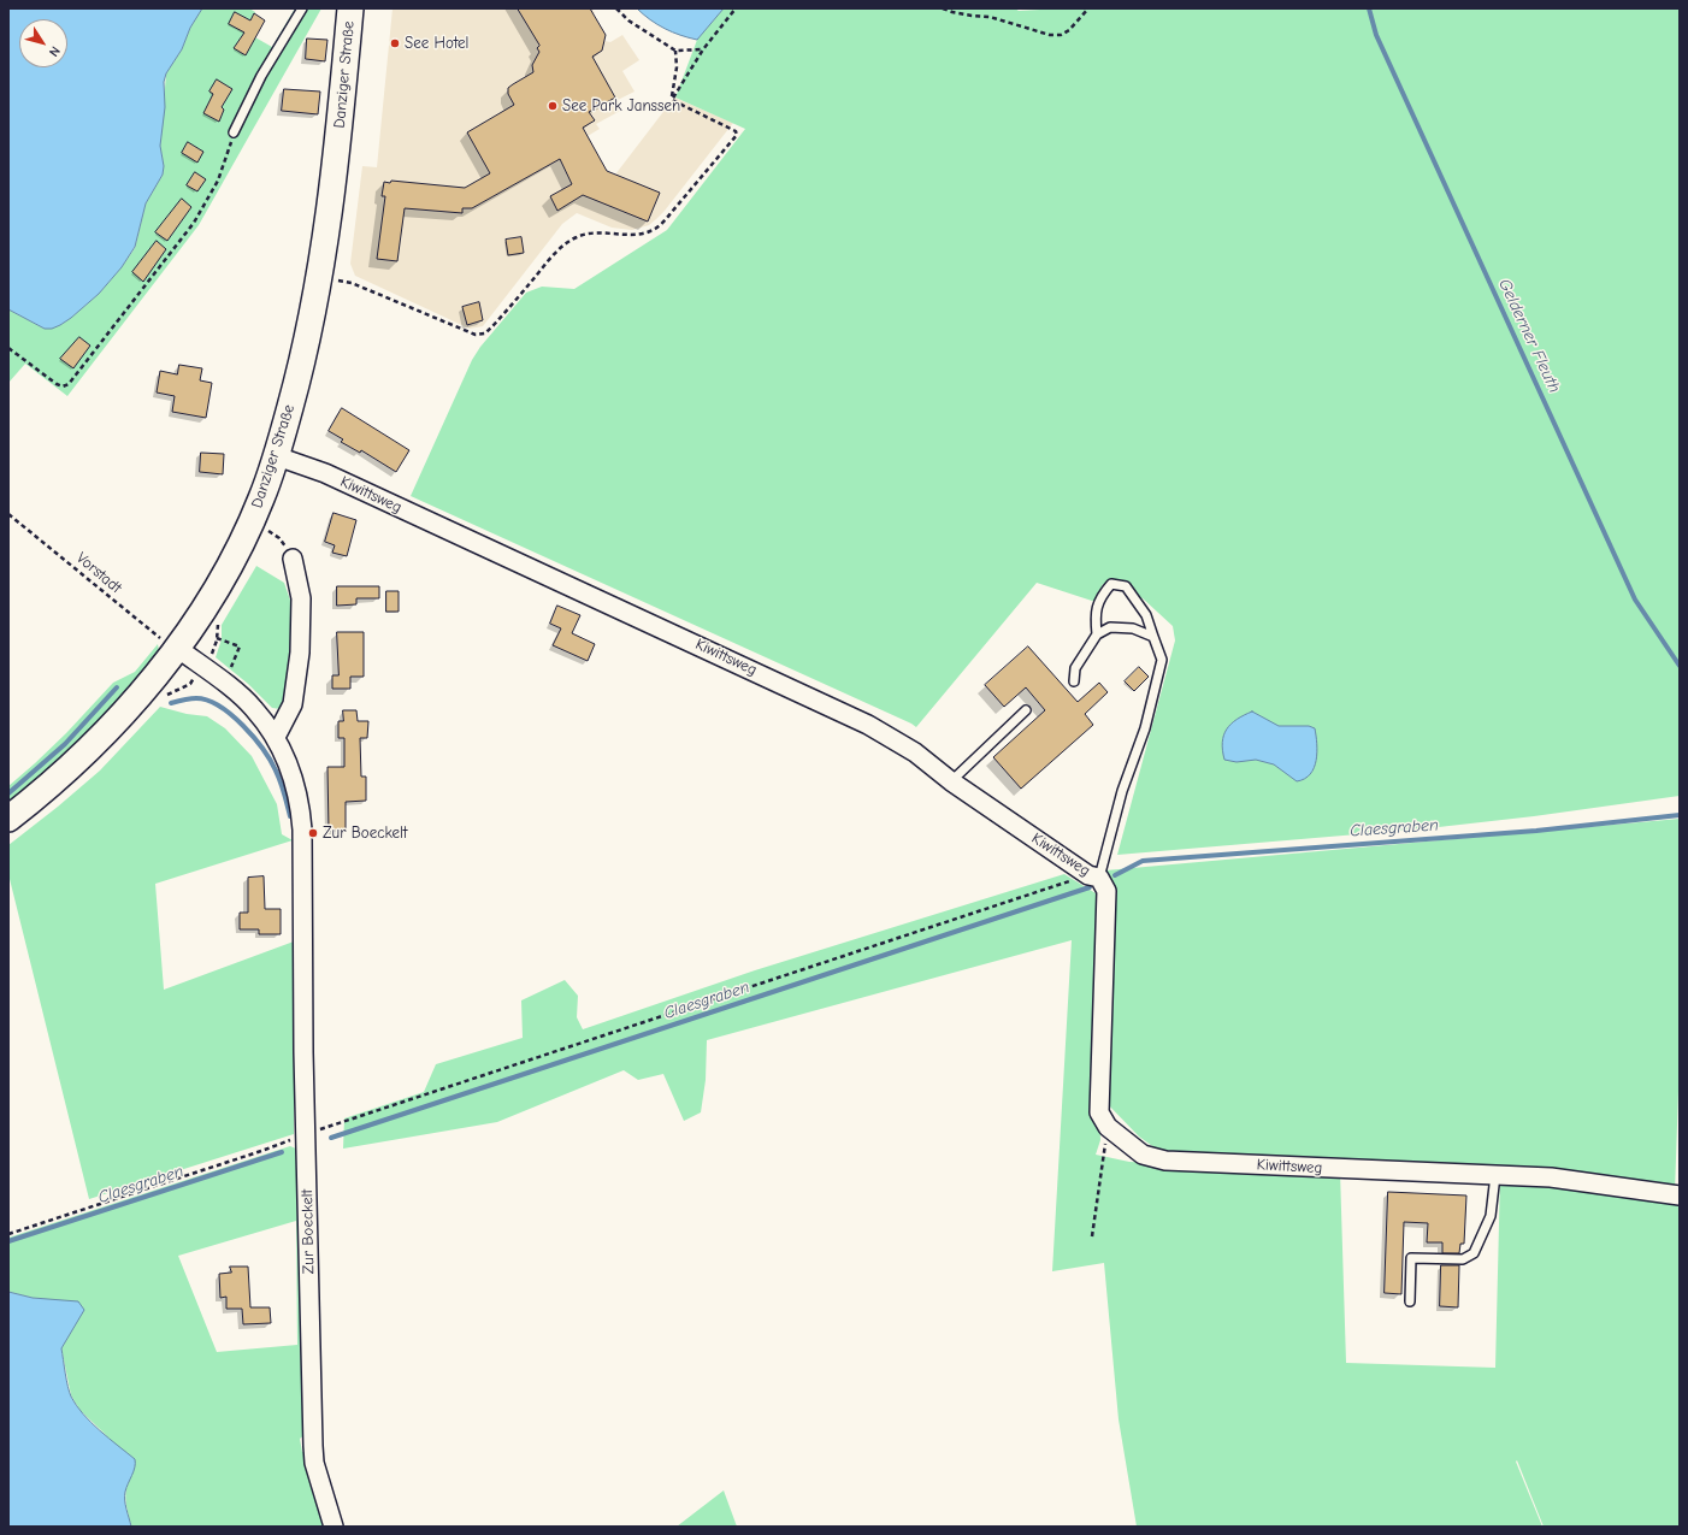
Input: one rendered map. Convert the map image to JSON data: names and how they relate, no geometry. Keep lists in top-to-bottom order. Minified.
{"streets":{"street":["Danziger Straße","Kiwittsweg","Zur Boeckelt"],"path":["Vorstadt"]},"crossings":[["Danziger Straße","Kiwittsweg"],["Danziger Straße","Vorstadt"],["Danziger Straße","Zur Boeckelt"],["Vorstadt","Zur Boeckelt"]],"water":["Gelderner Fleuth","Claesgraben"],"places":["See Hotel","See Park Janssen","Zur Boeckelt"],"north":"bottom right"}
